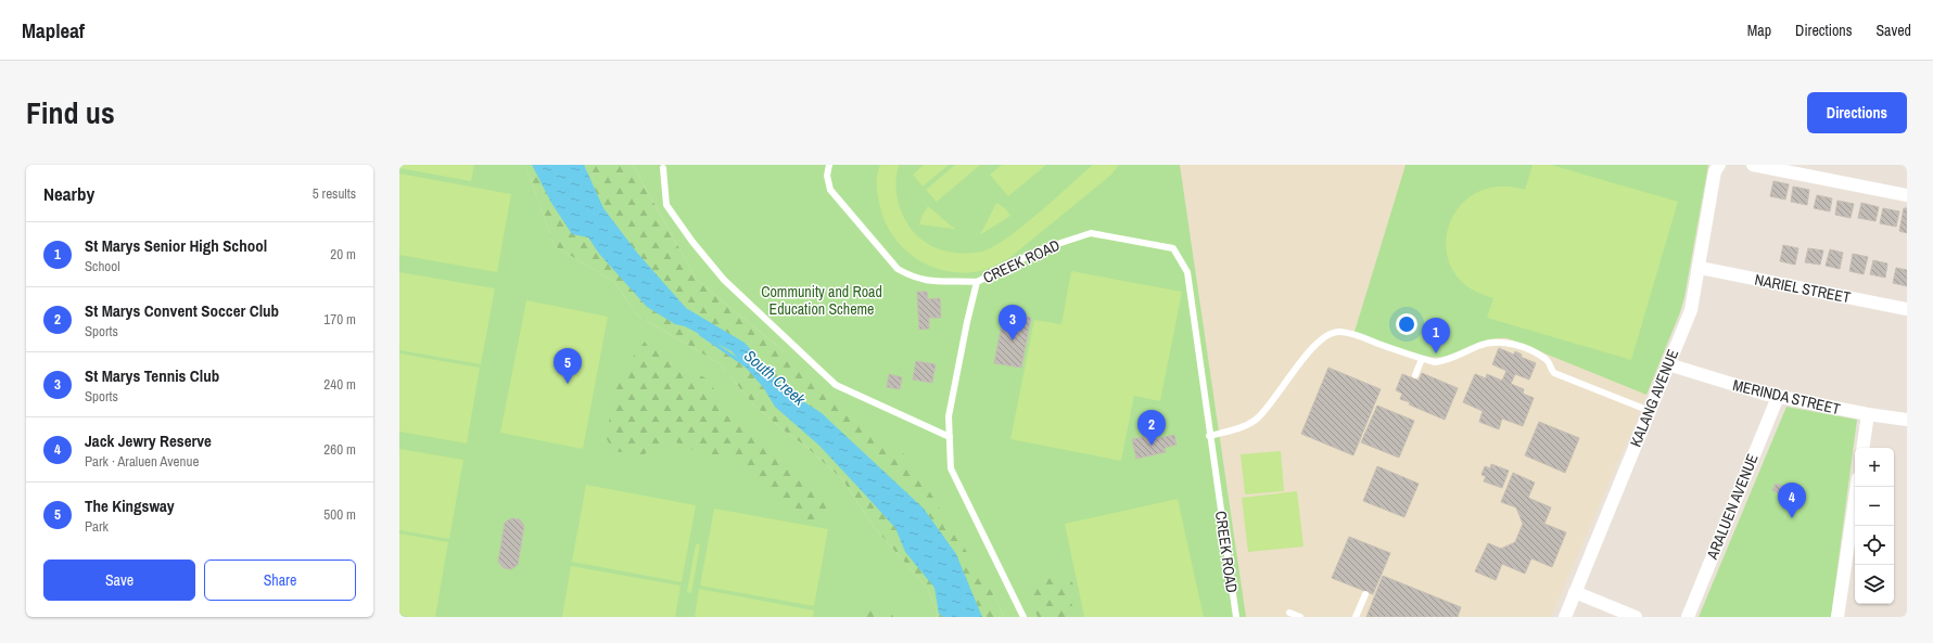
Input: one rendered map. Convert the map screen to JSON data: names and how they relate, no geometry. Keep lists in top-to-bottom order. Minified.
{"streets":{"street":["NARIEL STREET","MERINDA STREET","KALANG AVENUE","ARALUEN AVENUE"],"lane":["CREEK ROAD"]},"crossings":[["NARIEL STREET","KALANG AVENUE"],["MERINDA STREET","KALANG AVENUE"],["MERINDA STREET","ARALUEN AVENUE"]],"water":["South Creek"],"parks":["Community and Road Education Scheme"],"page":{"header":"Mapleaf","nav":["Map","Directions","Saved"],"title":"Find us","buttons":["Directions",["Save","Share"]],"heading":["Nearby","5 results"],"list":[{"mark":"1","name":"St Marys Senior High School","note":"School","value":"20 m"},{"mark":"2","name":"St Marys Convent Soccer Club","note":"Sports","value":"170 m"},{"mark":"3","name":"St Marys Tennis Club","note":"Sports","value":"240 m"},{"mark":"4","name":"Jack Jewry Reserve","note":"Park · Araluen Avenue","value":"260 m"},{"mark":"5","name":"The Kingsway","note":"Park","value":"500 m"}],"pins":["3","1","5","2","4"],"map_buttons":["+","−"]}}
